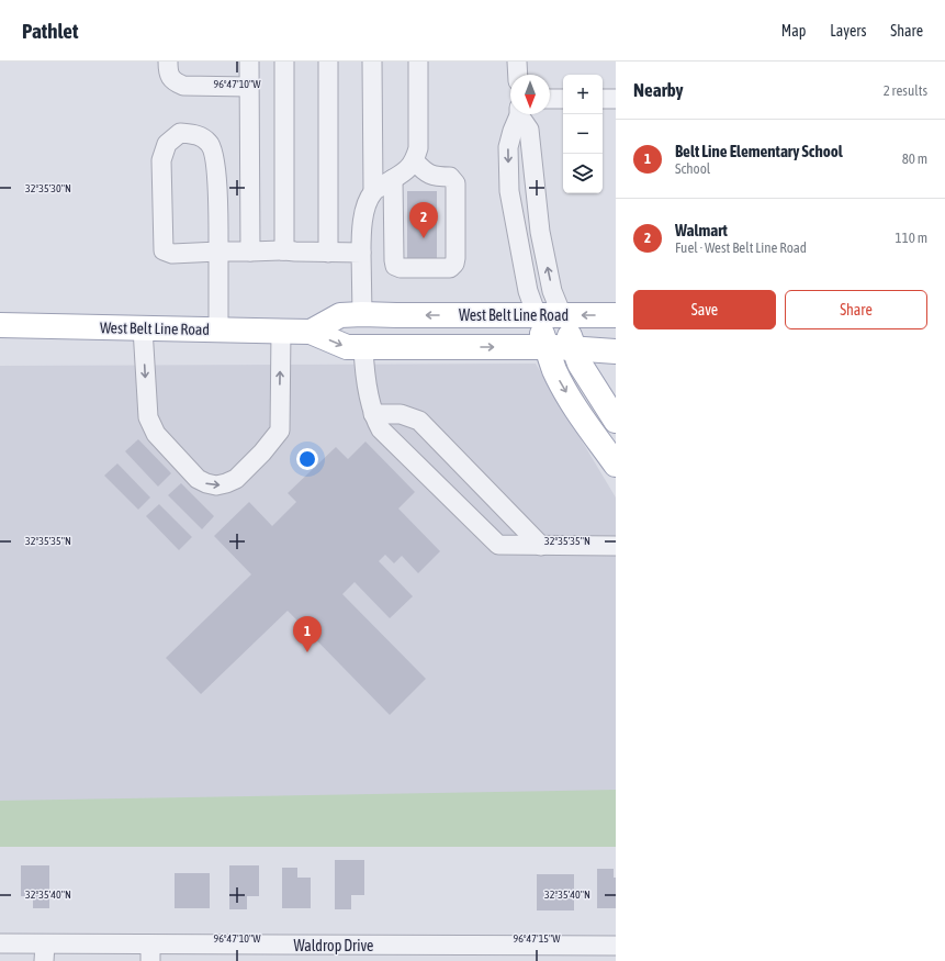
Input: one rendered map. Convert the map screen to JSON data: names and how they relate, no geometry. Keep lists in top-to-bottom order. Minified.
{"streets":{"main road":["West Belt Line Road"],"street":["Waldrop Drive"]},"north":"bottom","page":{"header":"Pathlet","nav":["Map","Layers","Share"],"heading":["Nearby","2 results"],"map_buttons":["+","−"],"list":[{"mark":"1","name":"Belt Line Elementary School","note":"School","value":"80 m"},{"mark":"2","name":"Walmart","note":"Fuel · West Belt Line Road","value":"110 m"}],"pins":["2","1"],"buttons":["Save","Share"]},"coordinates":["96°47'10\"W","32°35'30\"N","32°35'35\"N","32°35'40\"N","96°47'15\"W"]}
